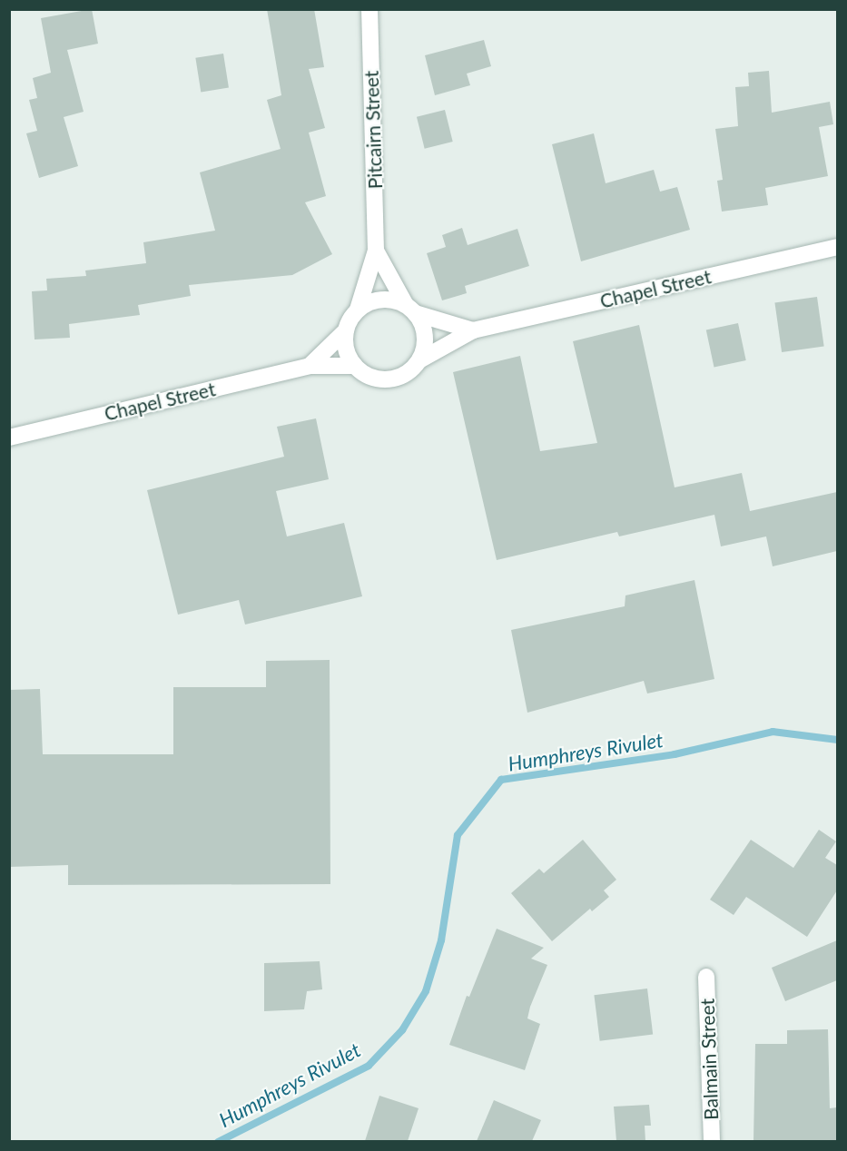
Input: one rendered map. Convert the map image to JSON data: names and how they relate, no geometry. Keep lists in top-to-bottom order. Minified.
{"streets":{"street":["Pitcairn Street","Chapel Street","Balmain Street"]},"crossings":[["Pitcairn Street","Chapel Street"]],"water":["Humphreys Rivulet"]}
